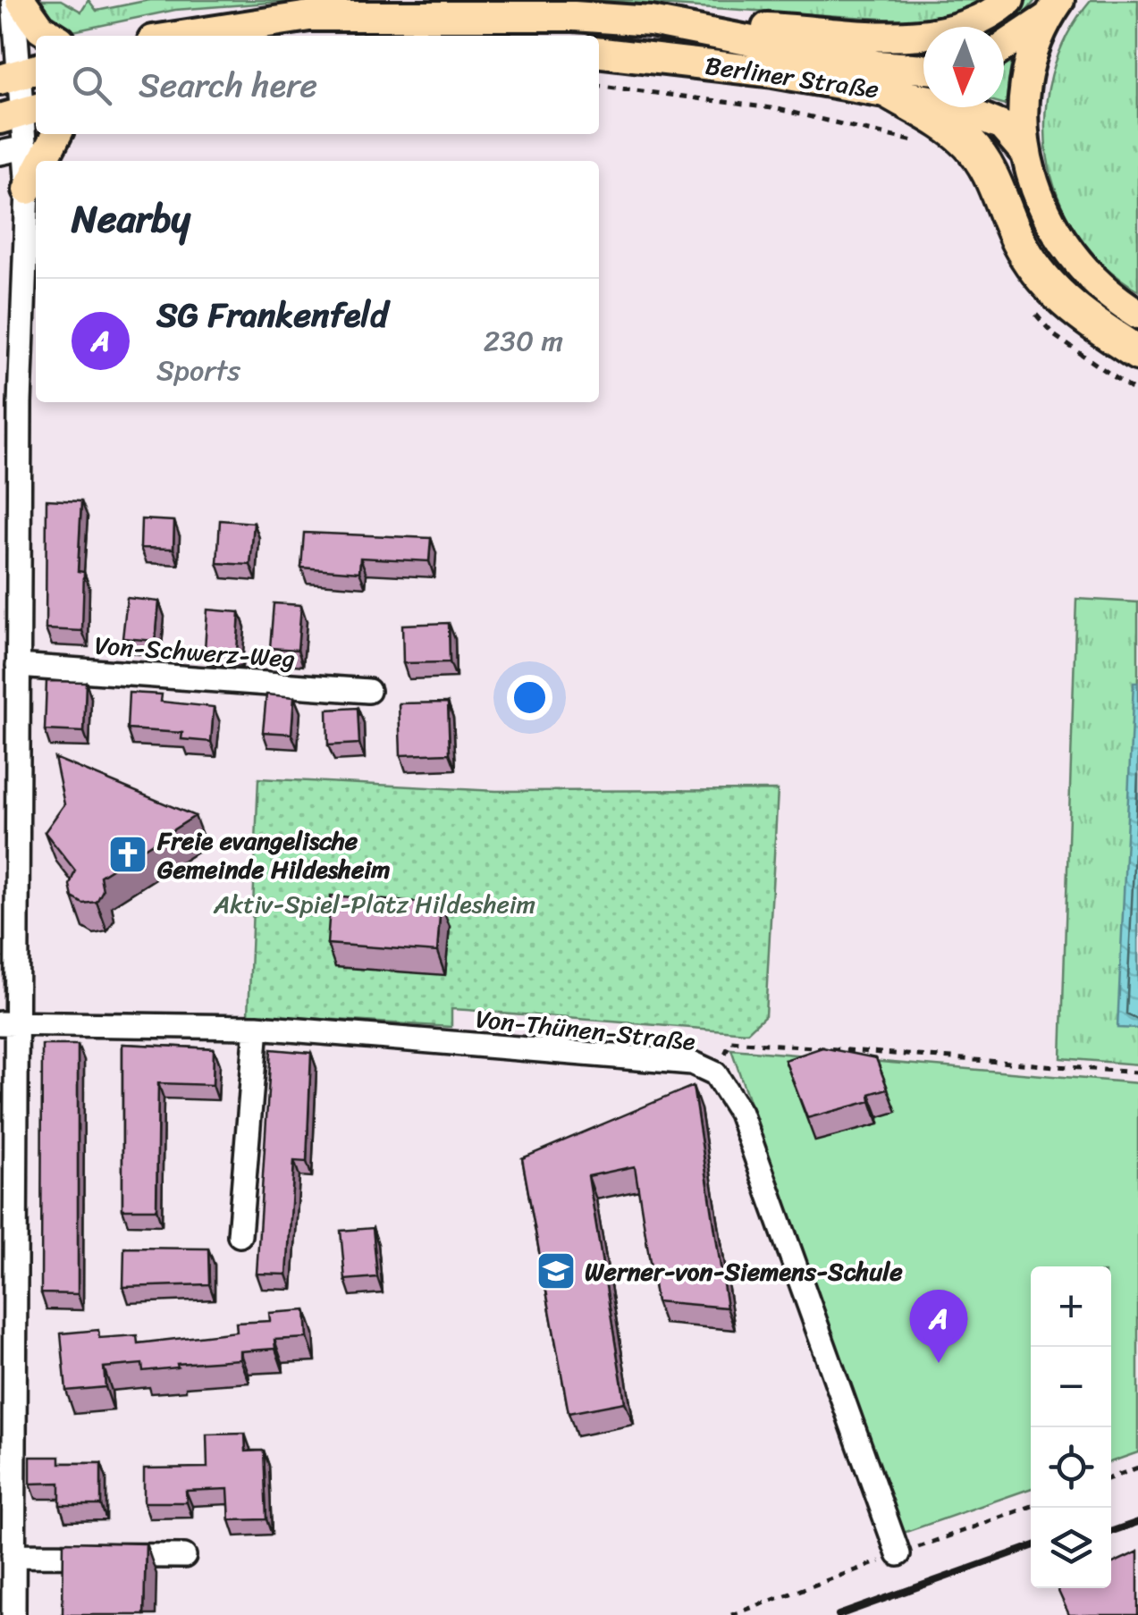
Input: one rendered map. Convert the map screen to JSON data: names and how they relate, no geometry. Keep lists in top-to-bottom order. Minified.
{"streets":{"main road":["Berliner Straße"],"street":["Von-Schwerz-Weg","Von-Thünen-Straße"]},"parks":["Aktiv-Spiel-Platz Hildesheim"],"places":{"church":["Freie evangelische Gemeinde Hildesheim"],"school or university":["Werner-von-Siemens-Schule"]},"north":"bottom","page":{"search":"Search here","heading":"Nearby","list":[{"mark":"A","name":"SG Frankenfeld","note":"Sports","value":"230 m"}],"map_buttons":["+","−"],"pins":"A"}}
